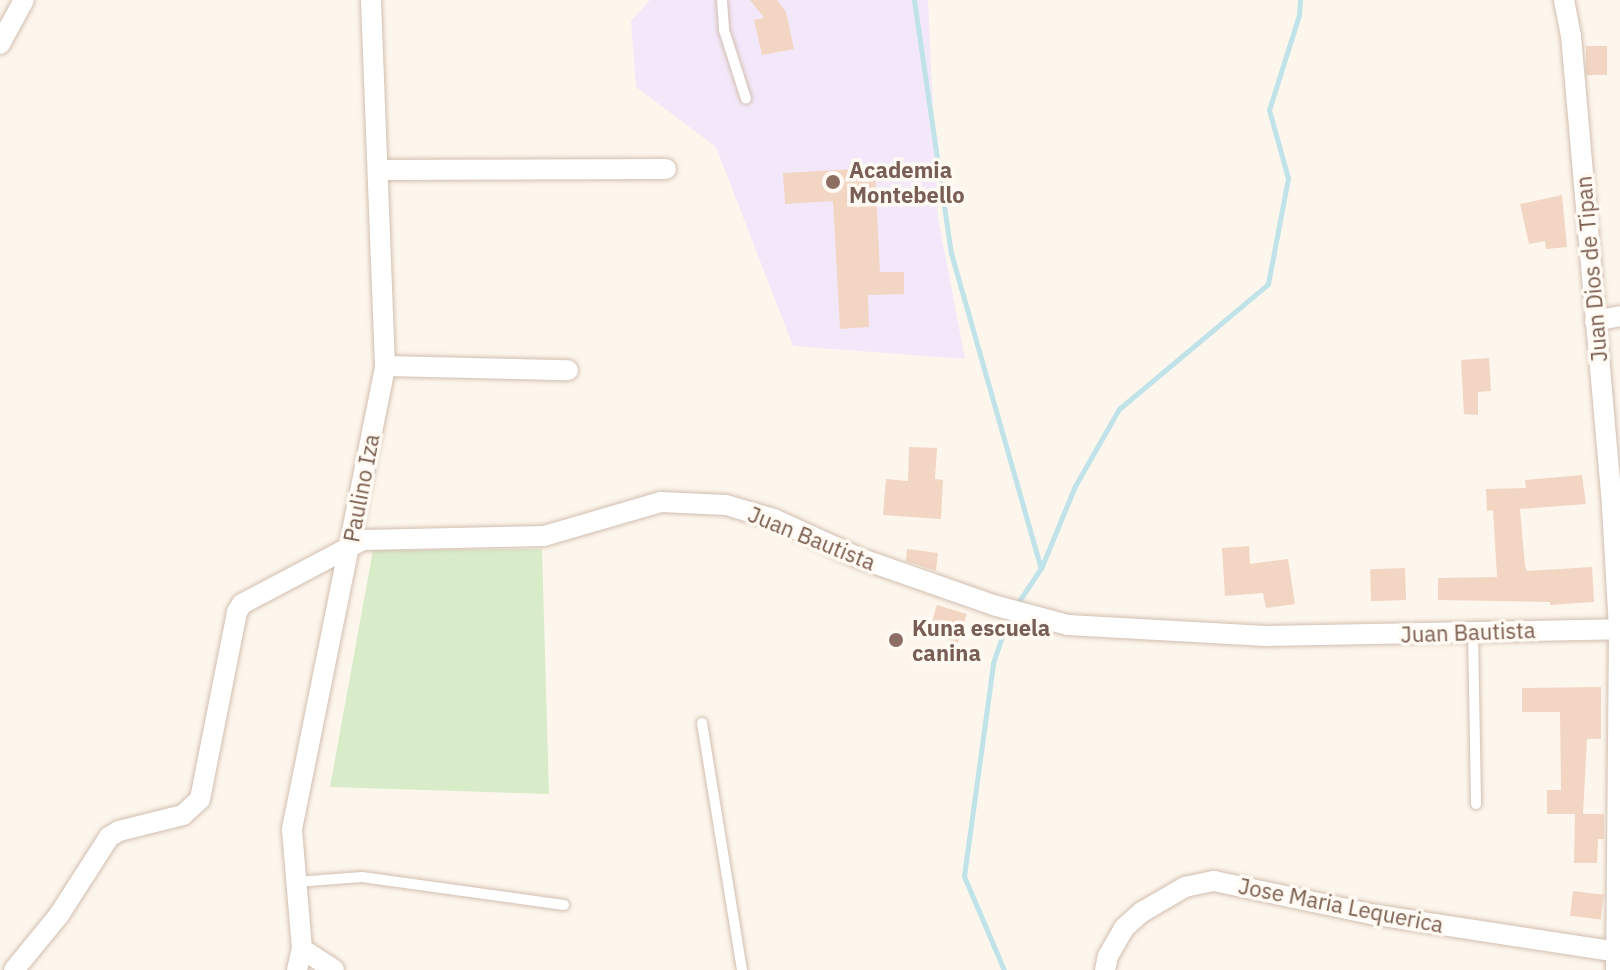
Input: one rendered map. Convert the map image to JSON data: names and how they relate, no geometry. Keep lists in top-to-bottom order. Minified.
{"streets":{"street":["Juan Dios de Tipan","Paulino Iza","Juan Bautista","Jose Maria Lequerica"]},"crossings":[["Juan Dios de Tipan","Juan Bautista"],["Juan Dios de Tipan","Jose Maria Lequerica"],["Paulino Iza","Juan Bautista"]],"places":["Academia Montebello","Kuna escuela canina"]}
